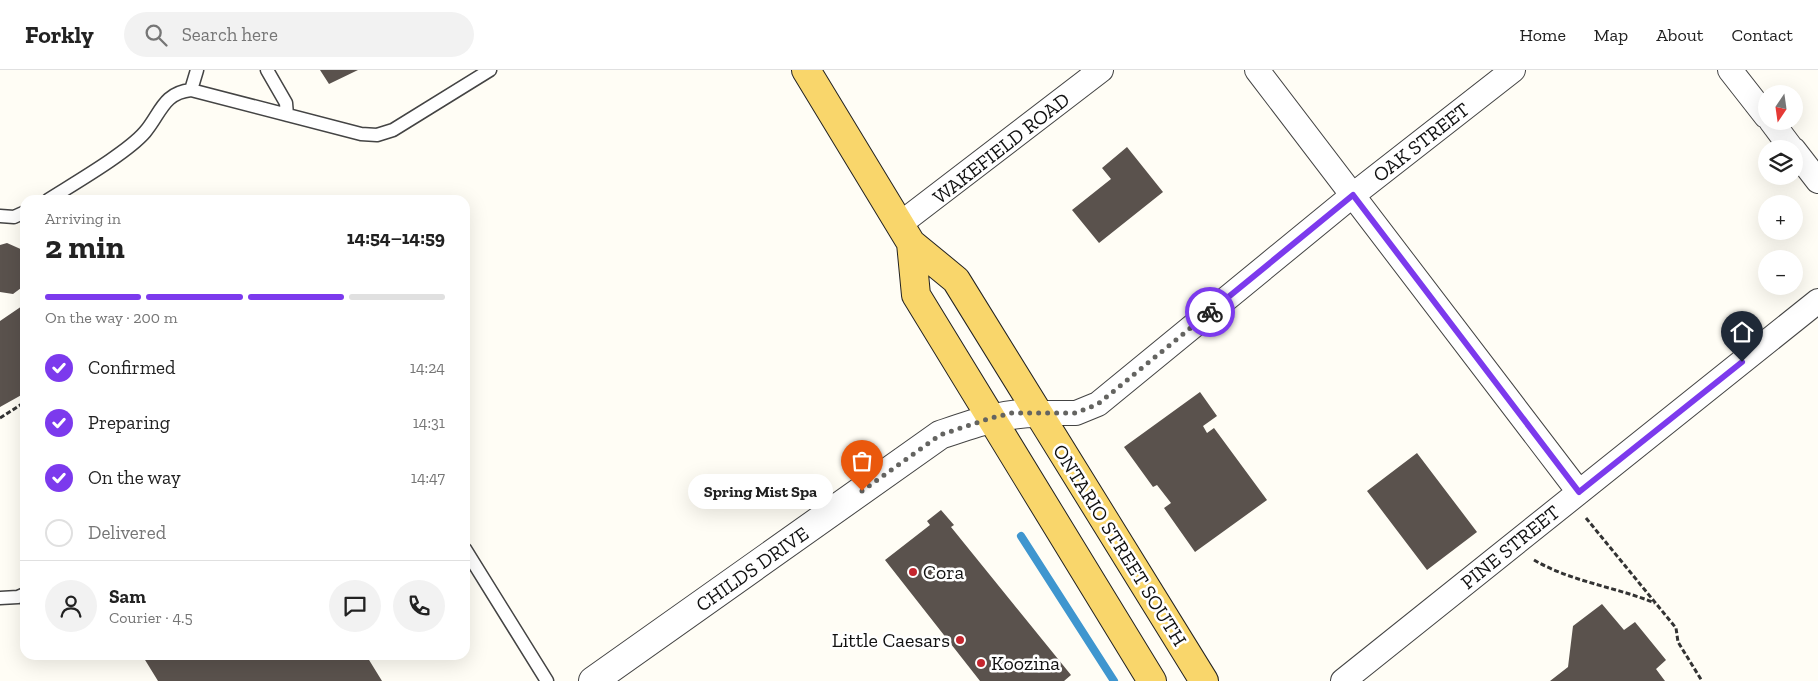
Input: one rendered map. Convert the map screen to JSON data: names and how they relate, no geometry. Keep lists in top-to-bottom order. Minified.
{"streets":{"main road":["ONTARIO STREET SOUTH"],"street":["OAK STREET","WAKEFIELD ROAD","PINE STREET","CHILDS DRIVE"]},"crossings":[["OAK STREET","ONTARIO STREET SOUTH"],["OAK STREET","CHILDS DRIVE"],["WAKEFIELD ROAD","ONTARIO STREET SOUTH"],["ONTARIO STREET SOUTH","CHILDS DRIVE"]],"places":["Spring Mist Spa","Cora","Little Caesars","Koozina"],"north":"bottom","page":{"header":"Forkly","search":"Search here","nav":["Home","Map","About","Contact"],"map_buttons":["+","−"],"heading":["2 min","Arriving in","14:54–14:59"],"panel":["Sam","Courier · 4.5"],"bar":"On the way · 200 m","list":[["Confirmed","14:24"],["Preparing","14:31"],["On the way","14:47"],"Delivered"],"bubble":"Spring Mist Spa"}}
